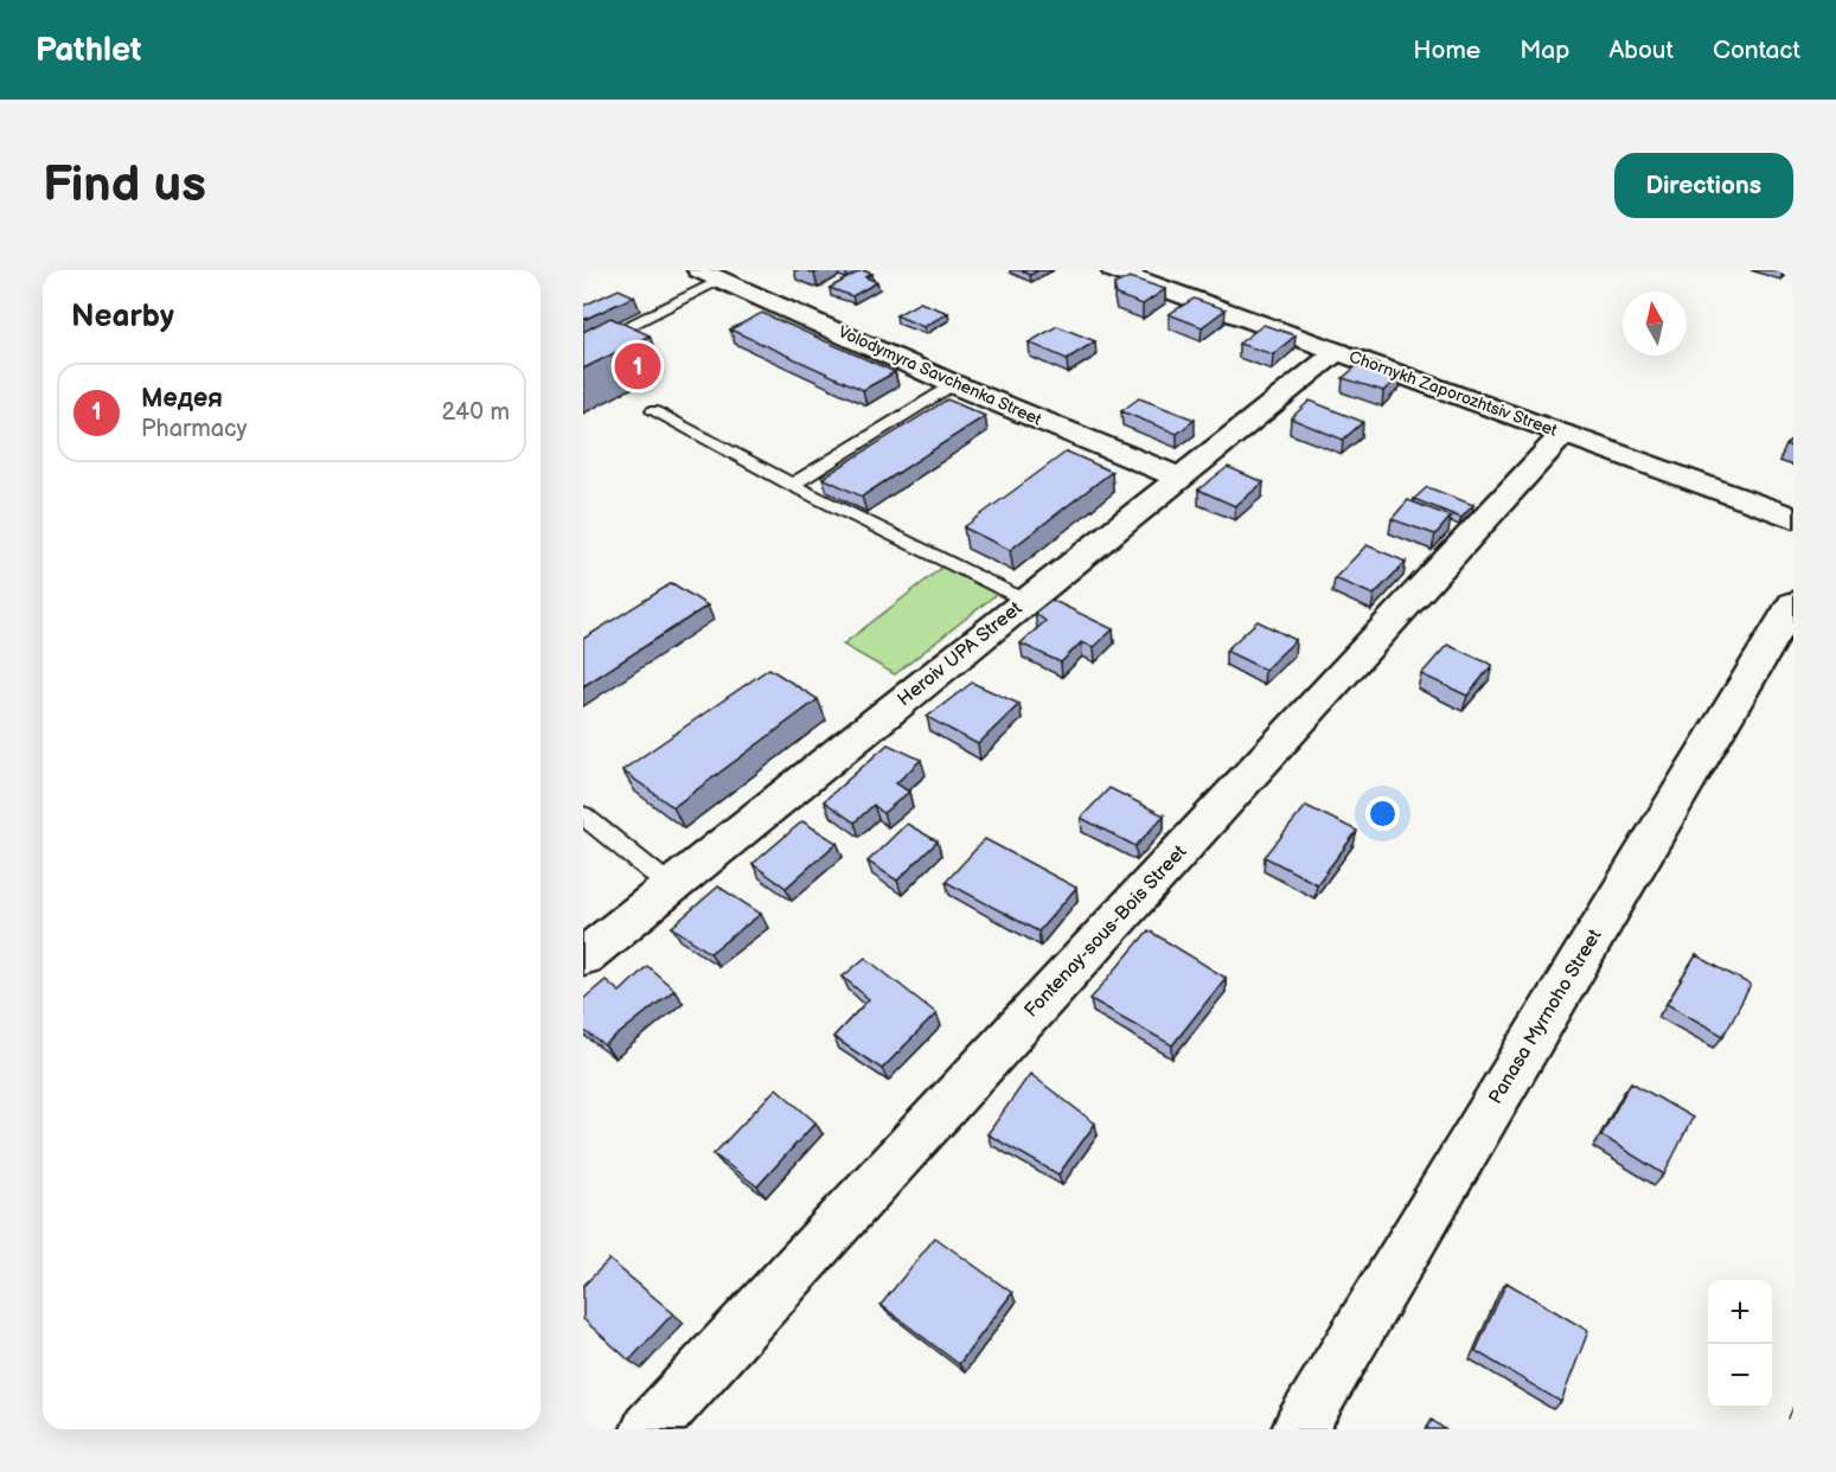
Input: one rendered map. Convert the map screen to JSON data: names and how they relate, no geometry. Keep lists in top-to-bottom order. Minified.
{"streets":{"street":["Volodymyra Savchenka Street","Chornykh Zaporozhtsiv Street","Heroiv UPA Street","Fontenay-sous-Bois Street","Panasa Myrnoho Street"]},"crossings":[["Volodymyra Savchenka Street","Heroiv UPA Street"],["Chornykh Zaporozhtsiv Street","Heroiv UPA Street"],["Chornykh Zaporozhtsiv Street","Fontenay-sous-Bois Street"]],"north":"top","page":{"header":"Pathlet","nav":["Home","Map","About","Contact"],"buttons":"Directions","title":"Find us","heading":"Nearby","pins":"1","list":[{"mark":"1","name":"Медея","note":"Pharmacy","value":"240 m"}],"map_buttons":["+","−"]}}
